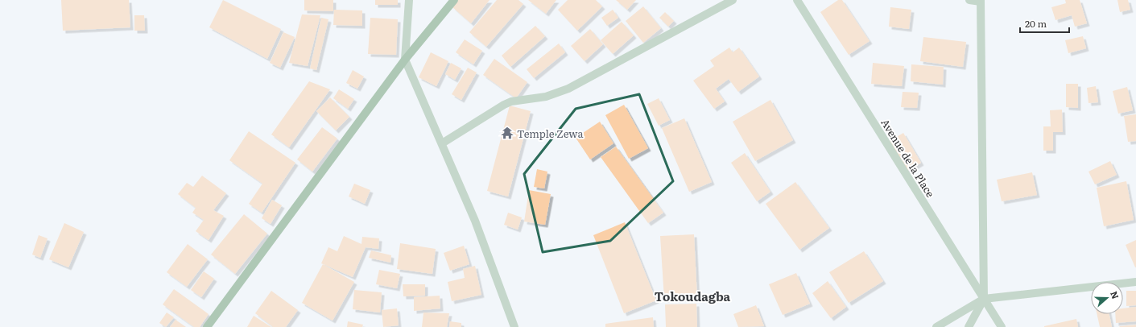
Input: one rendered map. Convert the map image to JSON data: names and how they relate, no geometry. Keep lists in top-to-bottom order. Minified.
{"streets":{"street":["Avenue de la Place"]},"districts":["Tokoudagba"],"places":{"temple":["Temple Zewa"]},"scale_bar":"20 m","north":"right"}
